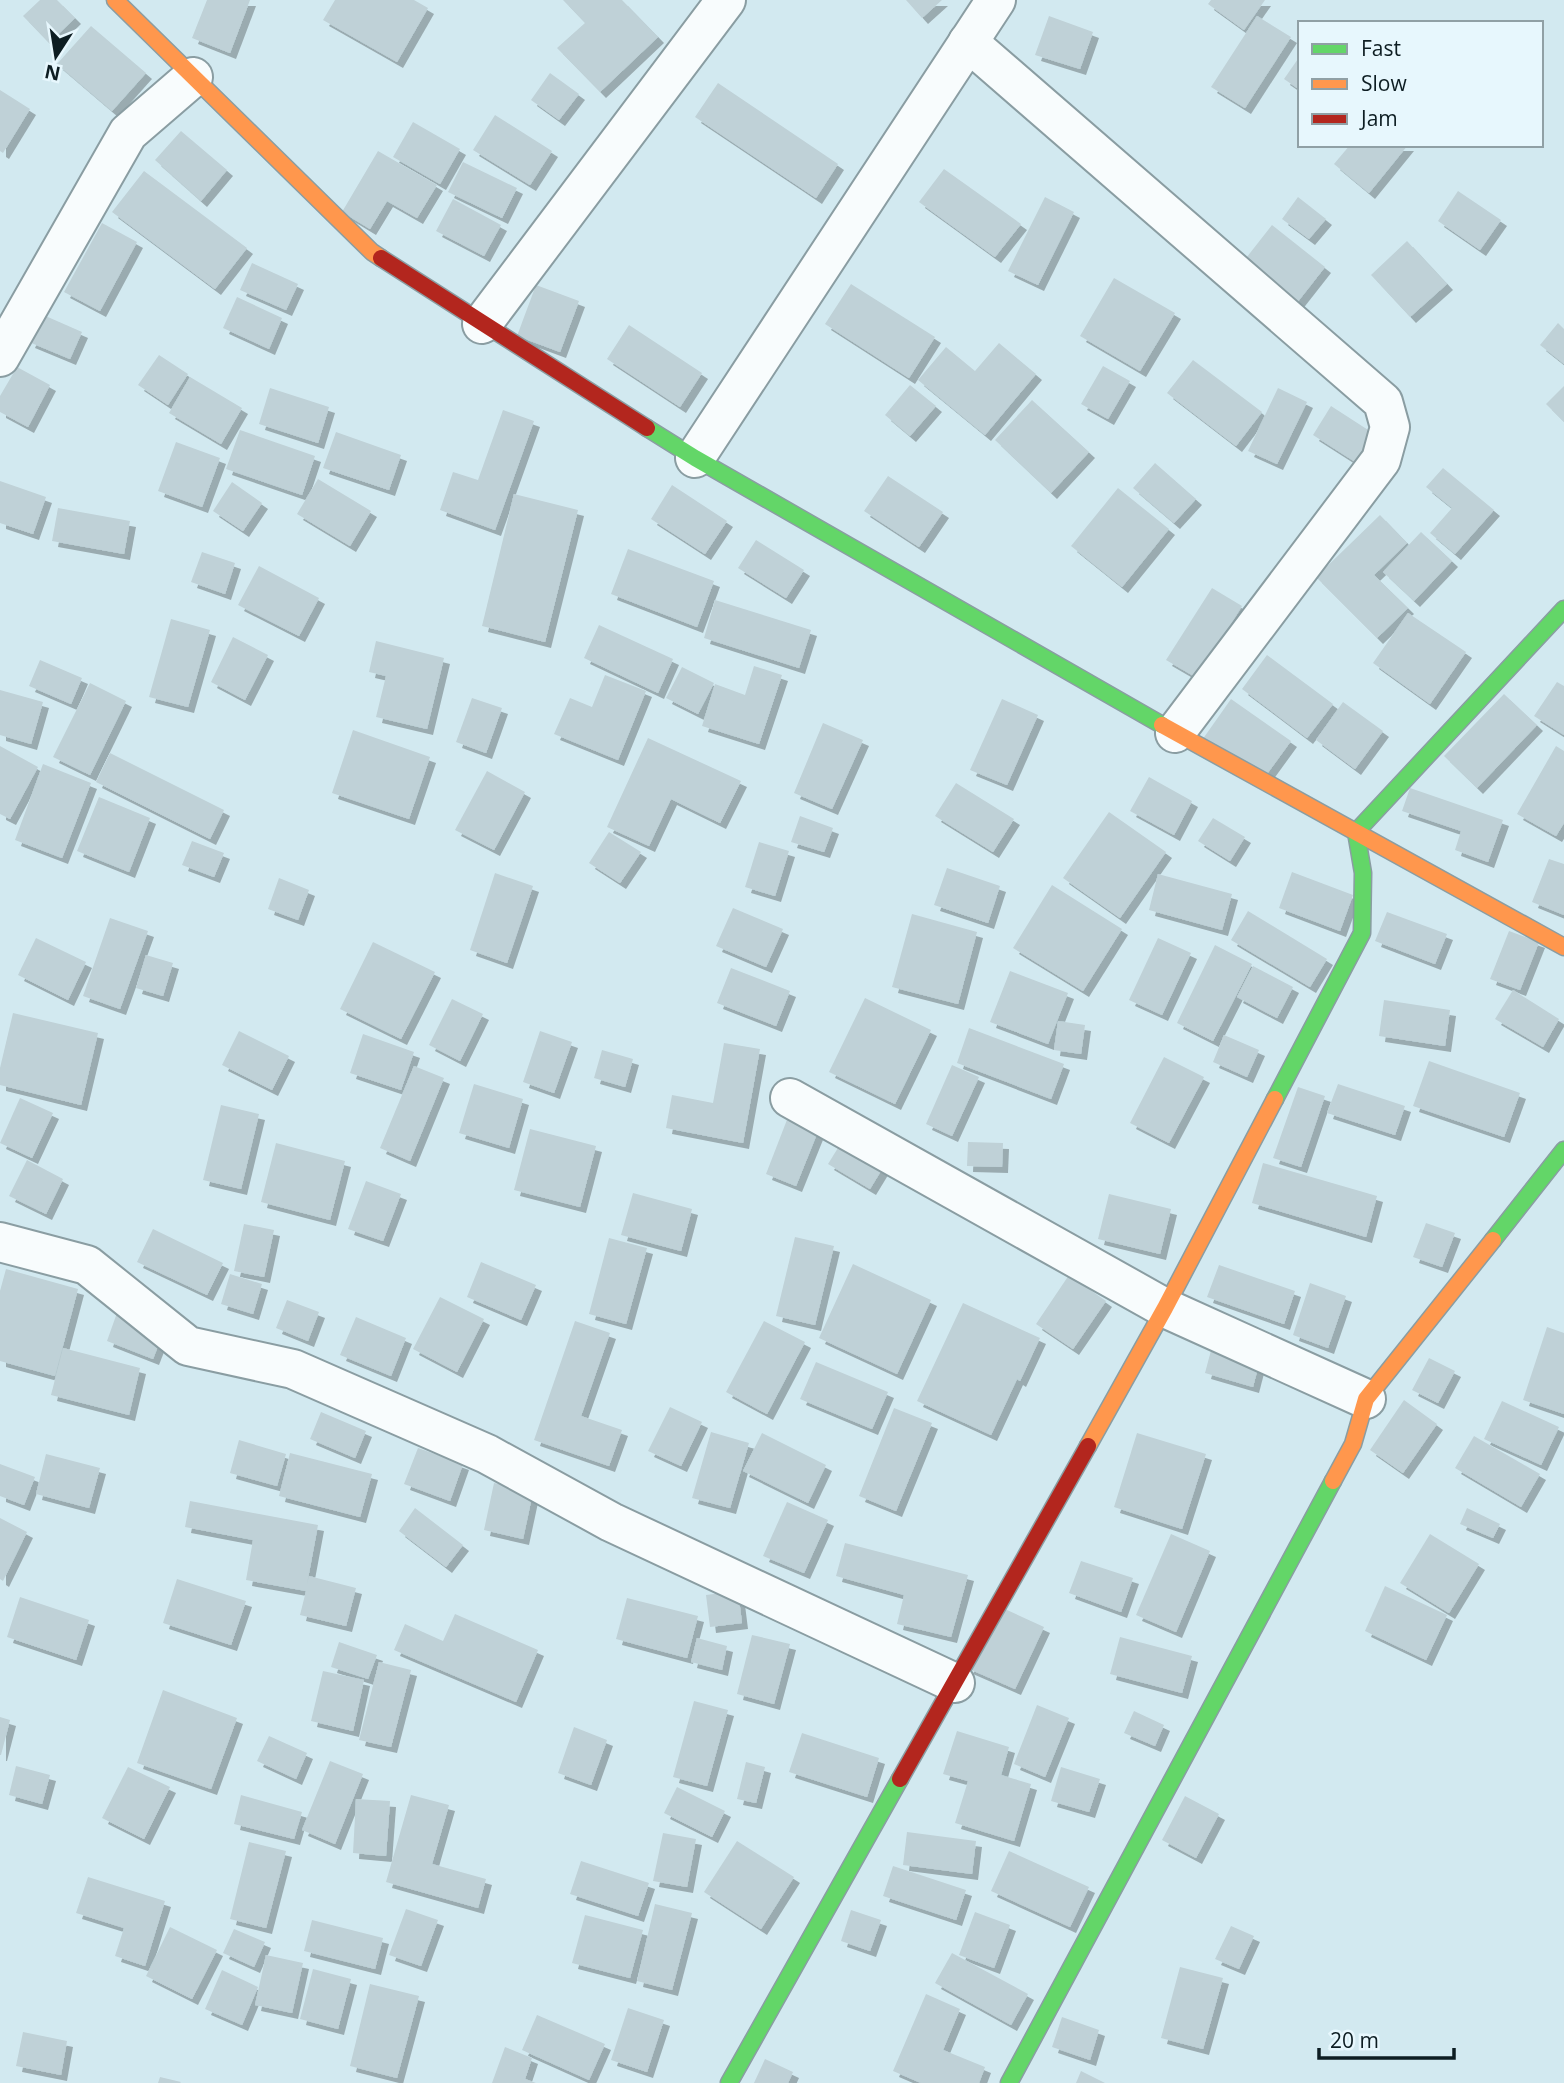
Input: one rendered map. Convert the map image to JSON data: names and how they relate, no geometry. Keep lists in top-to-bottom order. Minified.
{"legend":["Fast","Slow","Jam"],"scale_bar":"20 m","north":"bottom"}
